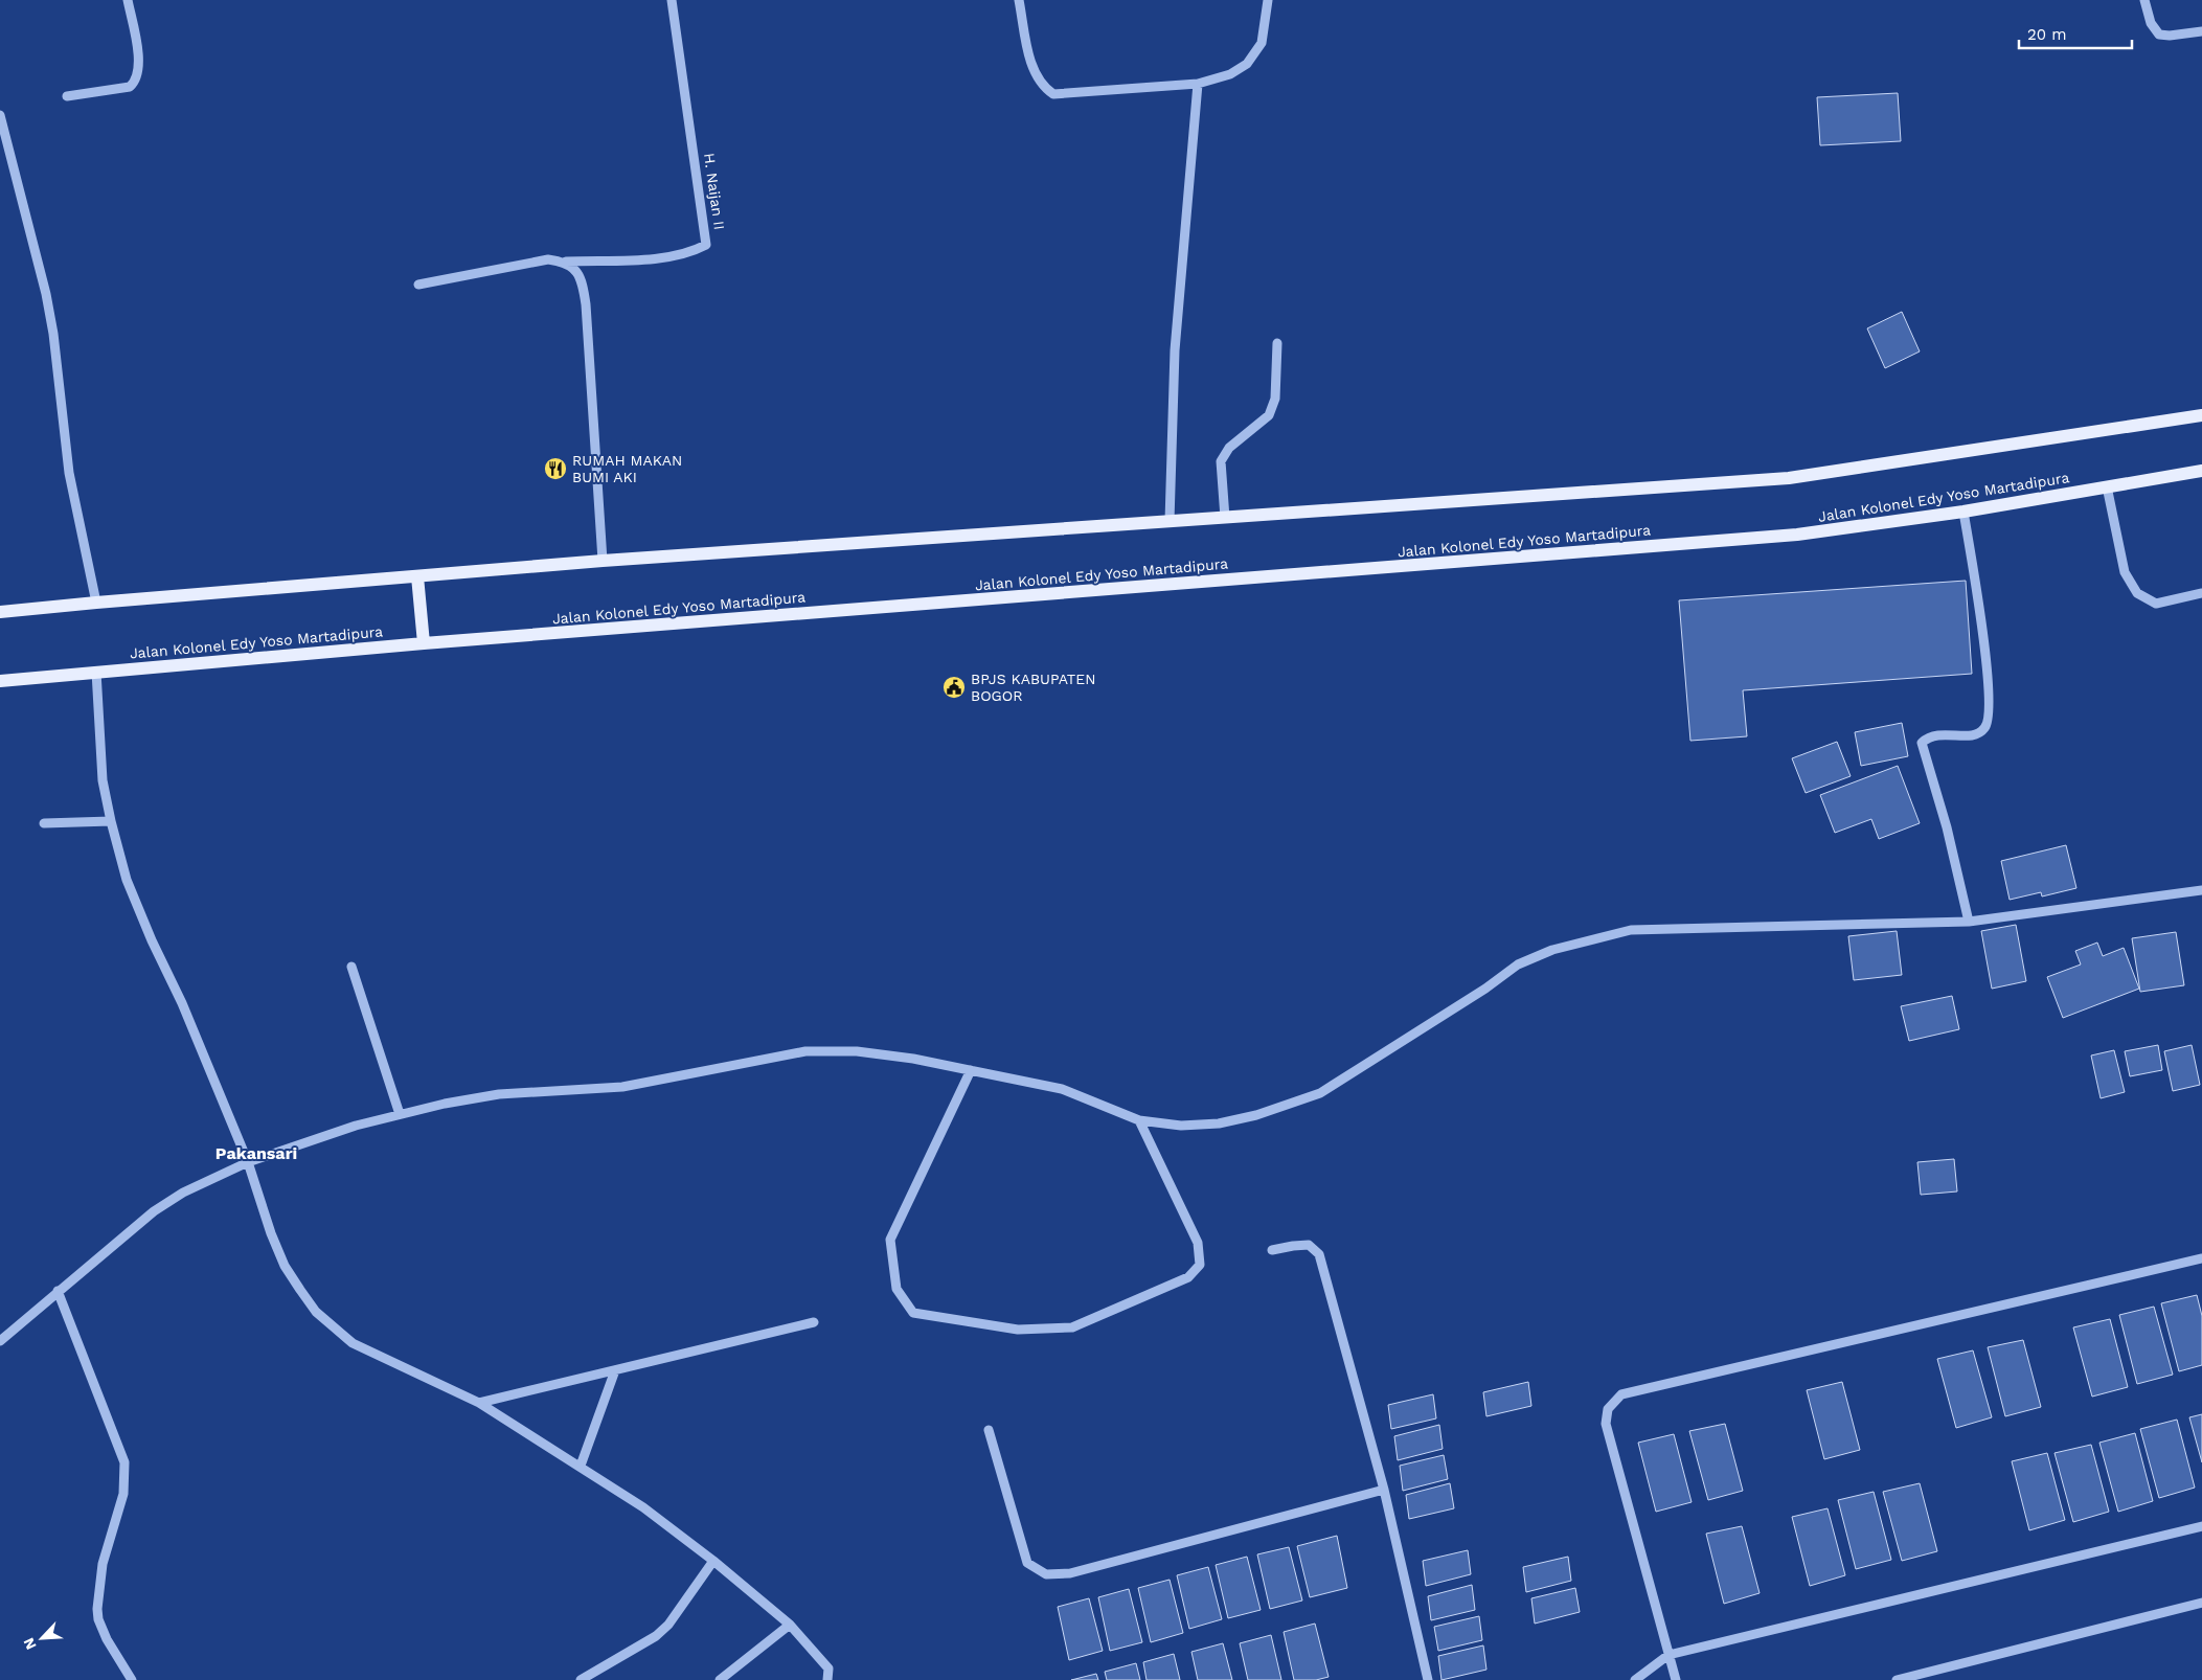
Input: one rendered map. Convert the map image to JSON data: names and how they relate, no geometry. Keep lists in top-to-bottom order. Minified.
{"streets":{"main road":["Jalan Kolonel Edy Yoso Martadipura"],"street":["H. Naijan II"]},"districts":["Pakansari"],"places":{"restaurant":["RUMAH MAKAN BUMI AKI"],"public building":["BPJS KABUPATEN BOGOR"]},"scale_bar":"20 m","north":"bottom left"}
